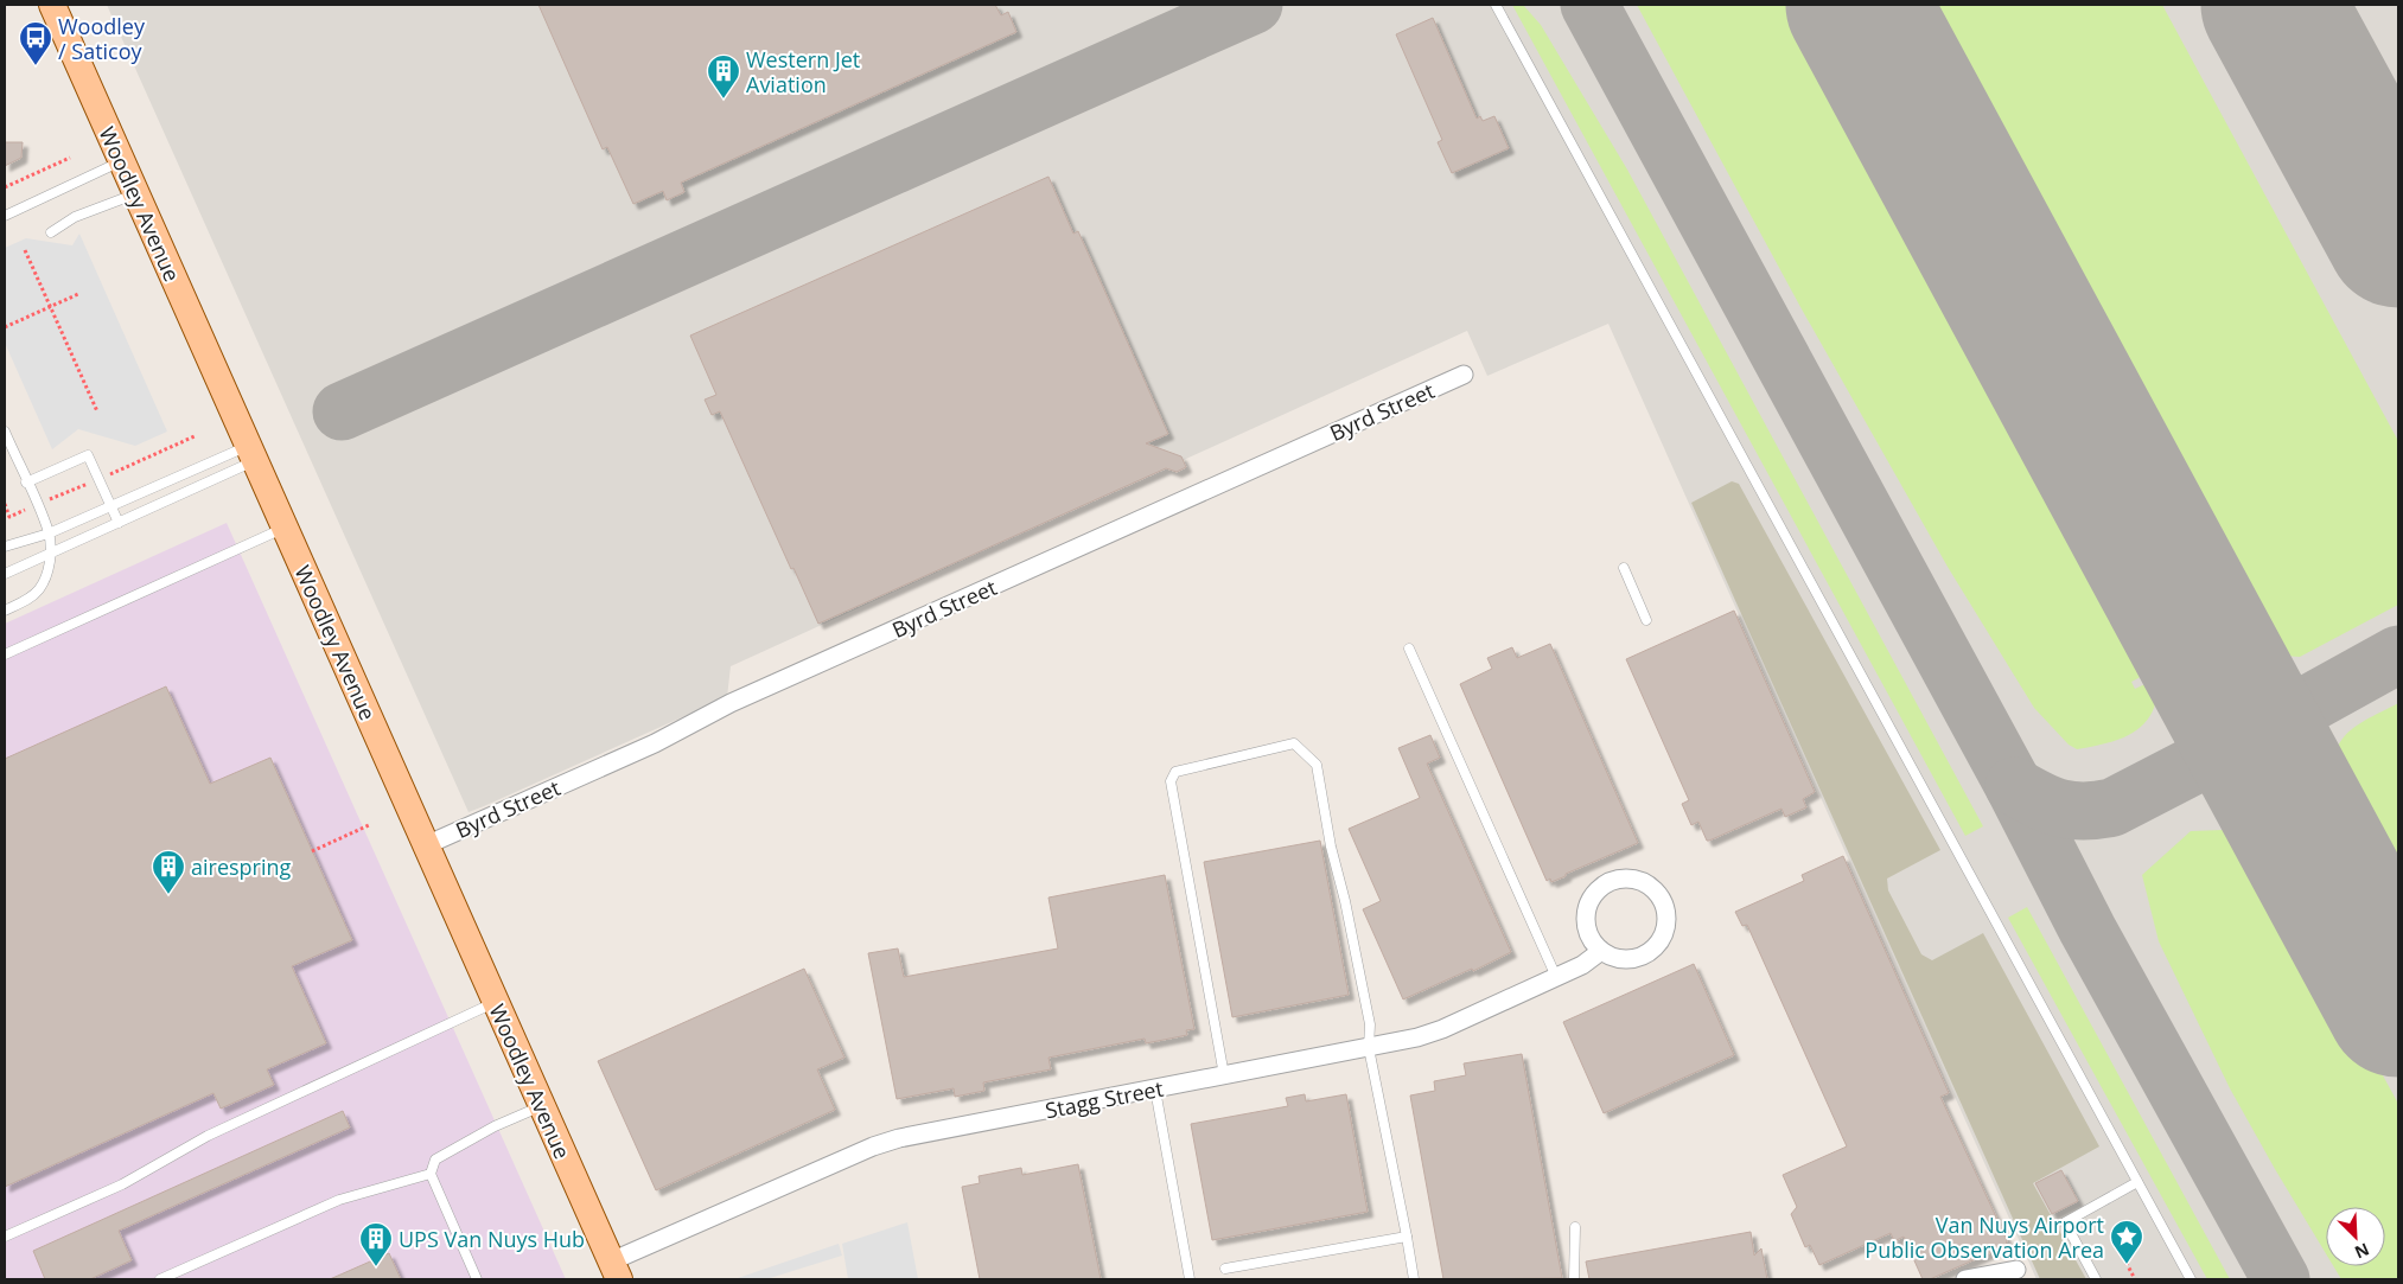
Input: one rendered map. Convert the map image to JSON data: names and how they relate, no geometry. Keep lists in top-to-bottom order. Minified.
{"streets":{"main road":["Woodley Avenue"],"street":["Byrd Street","Stagg Street"]},"crossings":[["Woodley Avenue","Byrd Street"],["Woodley Avenue","Stagg Street"]],"places":{"bus stop":["Woodley / Saticoy"],"building":["Western Jet Aviation","airespring","UPS Van Nuys Hub"],"place":["Van Nuys Airport Public Observation Area"]},"north":"bottom right"}
